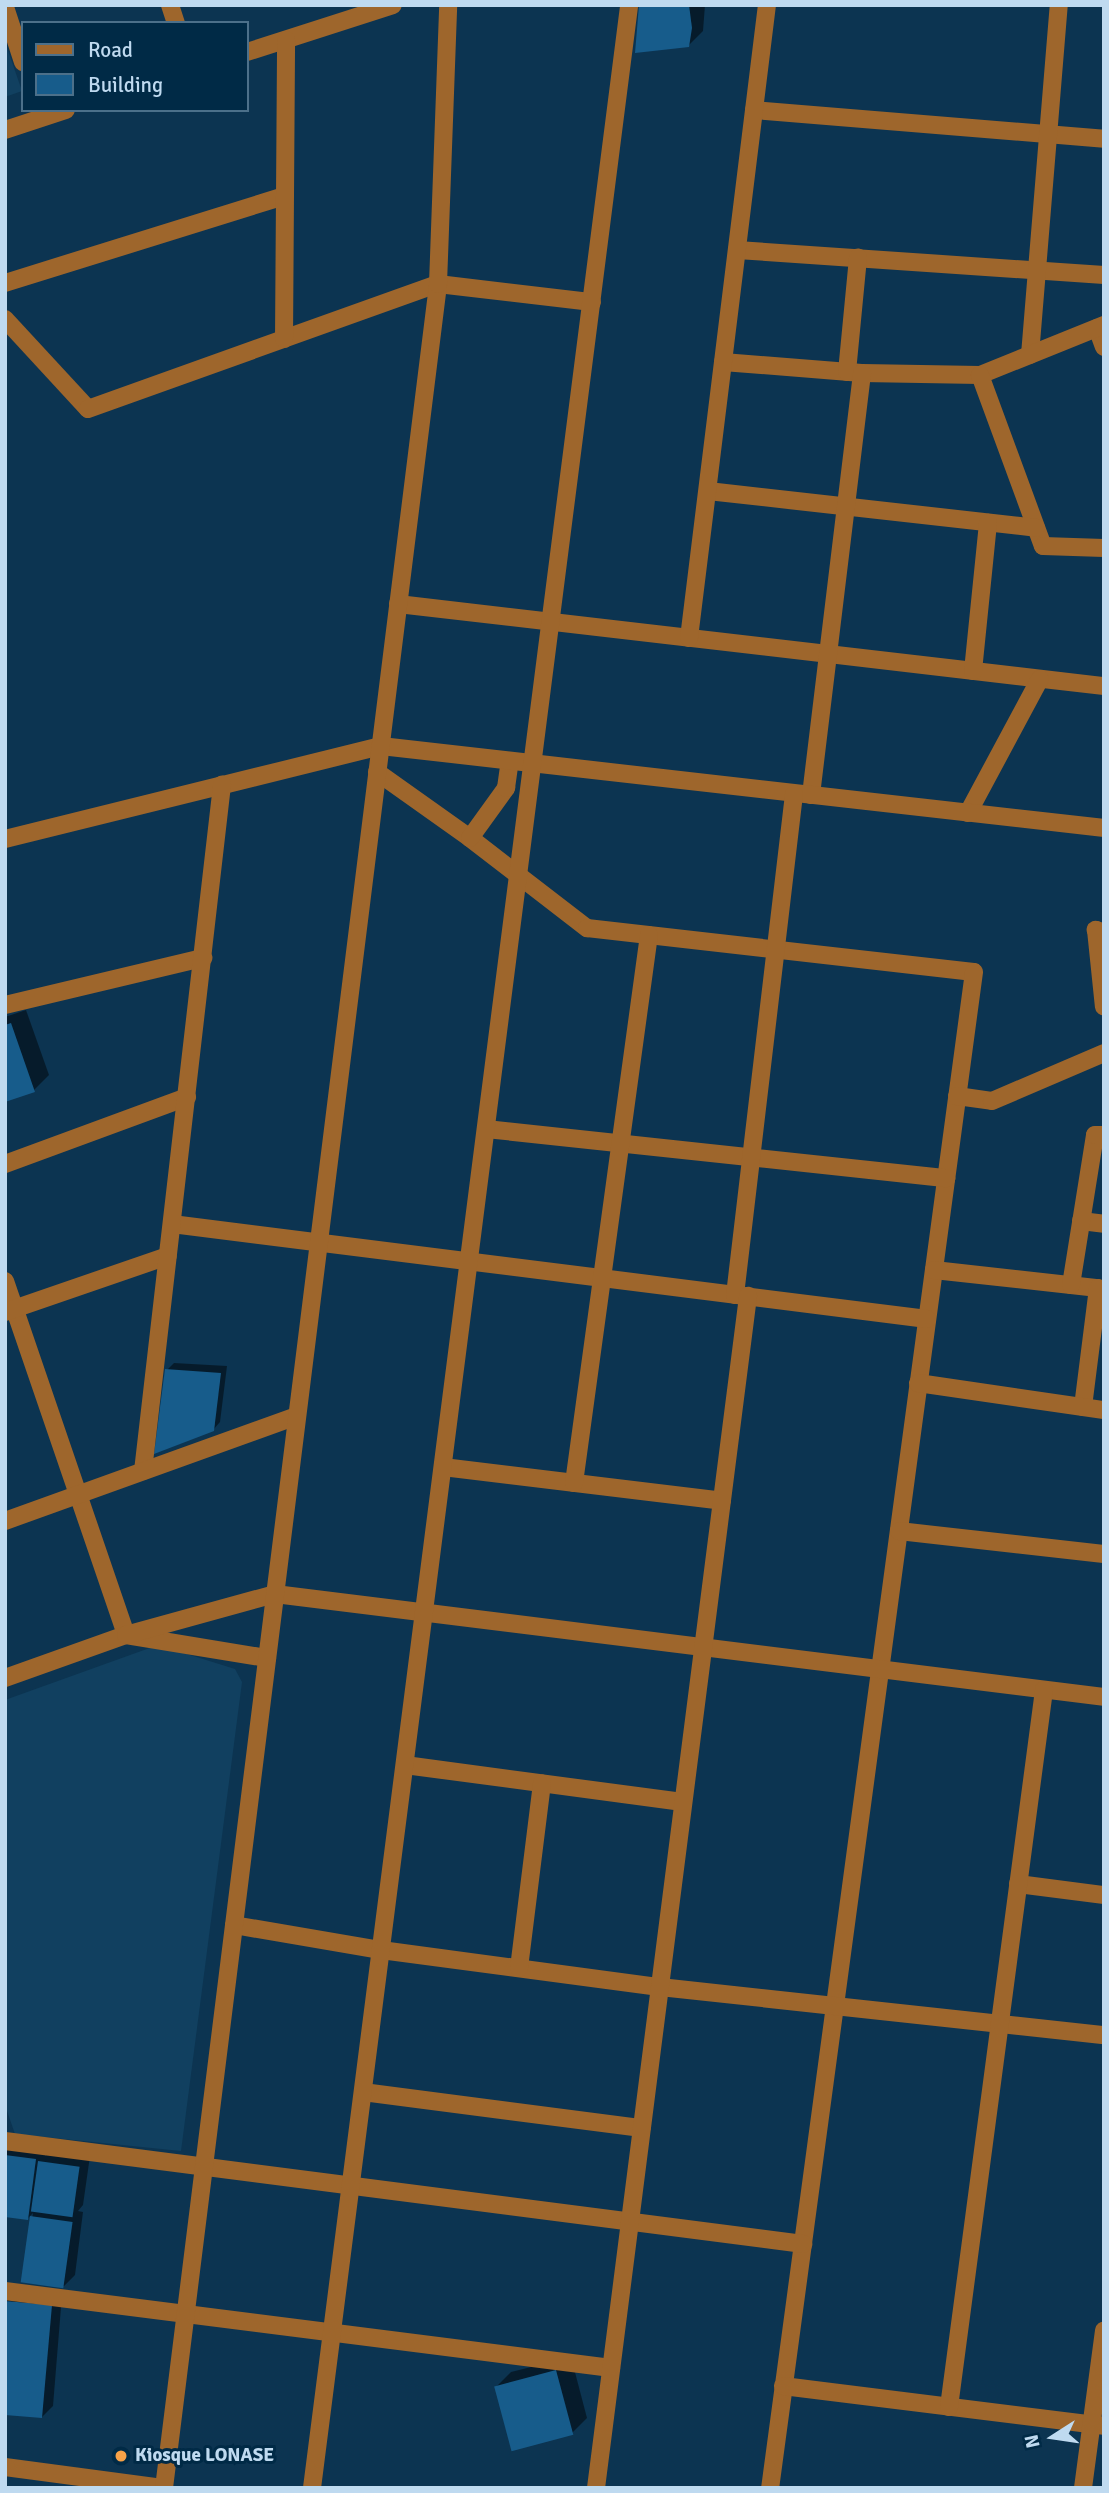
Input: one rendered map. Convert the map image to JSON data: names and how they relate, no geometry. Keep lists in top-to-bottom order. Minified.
{"places":["Kiosque LONASE"],"legend":["Road","Building"],"north":"left"}
